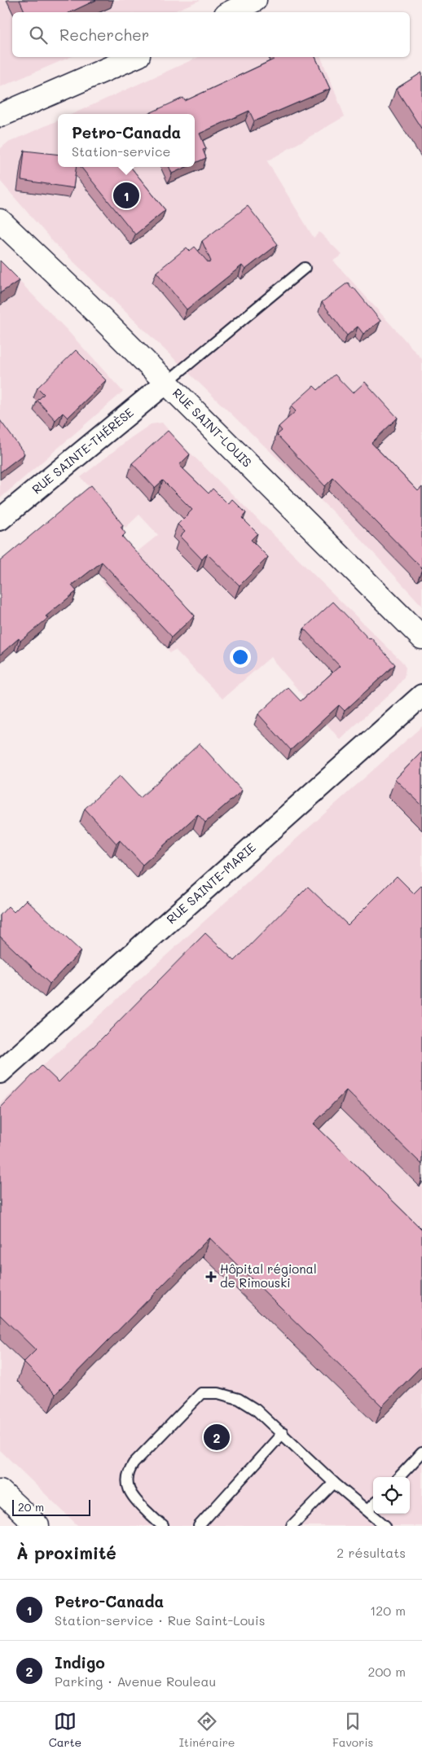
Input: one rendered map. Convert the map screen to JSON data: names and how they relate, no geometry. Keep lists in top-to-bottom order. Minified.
{"streets":{"street":["RUE SAINT-LOUIS","RUE SAINTE-THÉRÈSE","RUE SAINTE-MARIE"]},"crossings":[["RUE SAINT-LOUIS","RUE SAINTE-THÉRÈSE"]],"places":{"health":["Hôpital régional de Rimouski"]},"scale_bar":"20 m","page":{"search":"Rechercher","popup":["Petro-Canada","Station-service"],"pins":["1","2"],"scale":"20 m","heading":["À proximité","2 résultats"],"list":[{"mark":"1","name":"Petro-Canada","note":"Station-service · Rue Saint-Louis","value":"120 m"},{"mark":"2","name":"Indigo","note":"Parking · Avenue Rouleau","value":"200 m"}],"nav":["Carte","Itinéraire","Favoris"]}}
